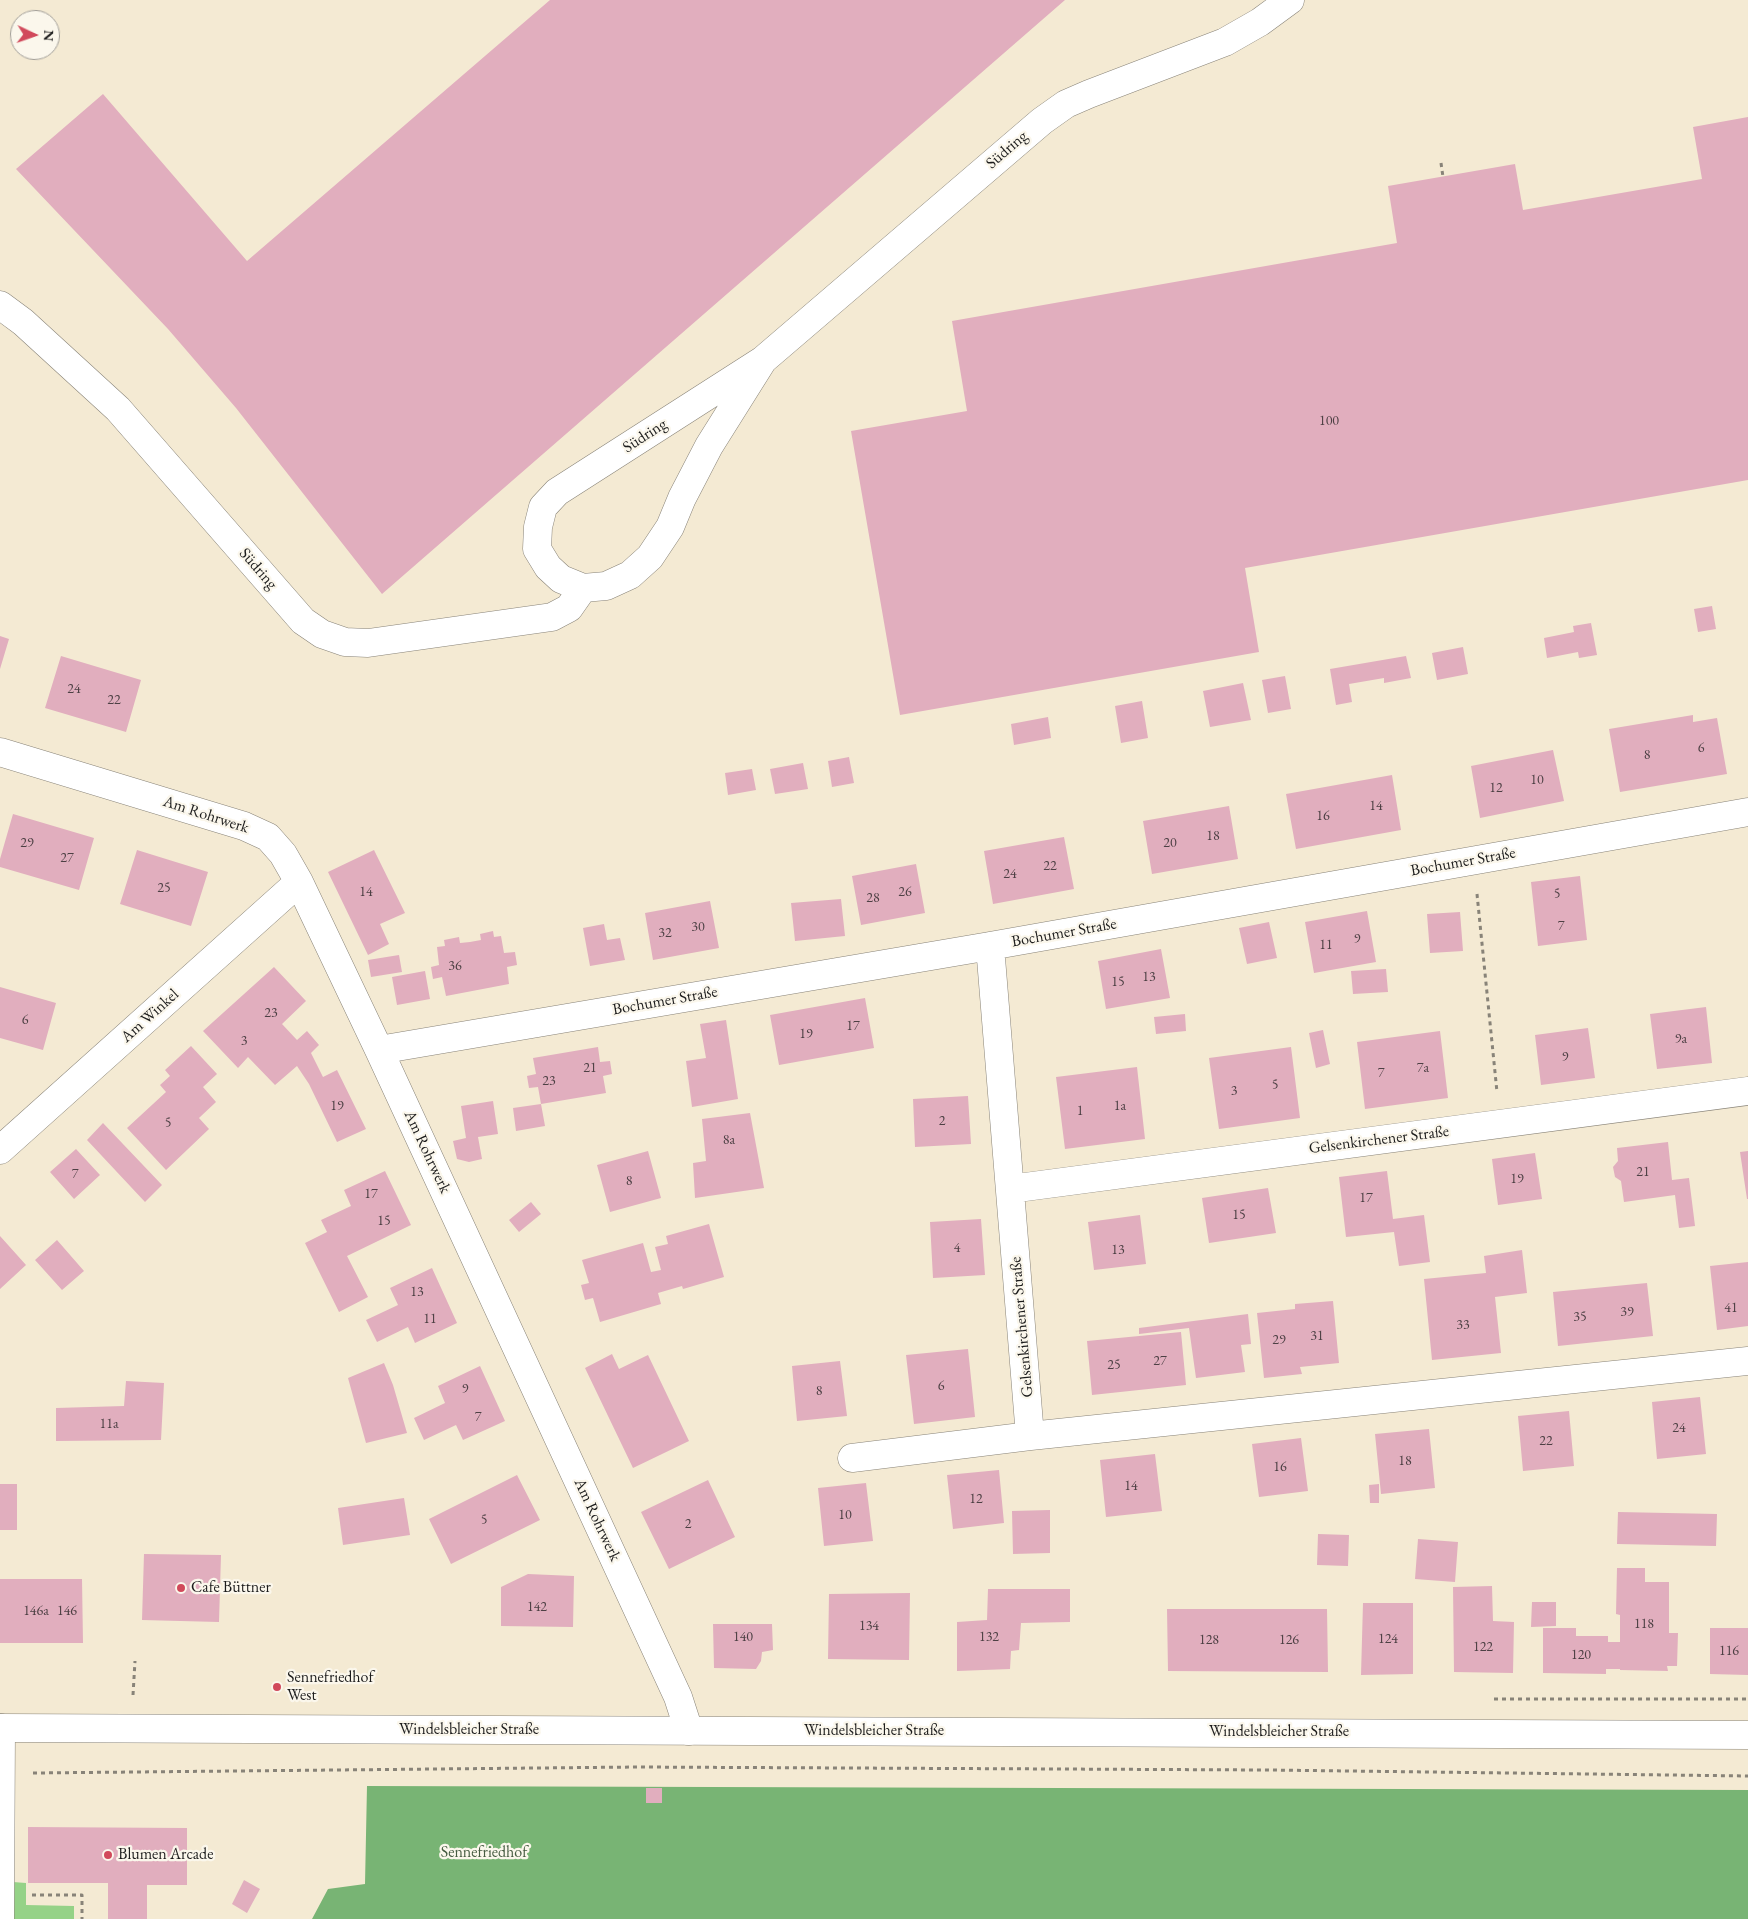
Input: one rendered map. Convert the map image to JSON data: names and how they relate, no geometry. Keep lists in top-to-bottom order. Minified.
{"streets":{"street":["Südring","Am Rohrwerk","Bochumer Straße","Am Winkel","Gelsenkirchener Straße","Windelsbleicher Straße"]},"crossings":[["Am Rohrwerk","Bochumer Straße"],["Am Rohrwerk","Am Winkel"],["Am Rohrwerk","Windelsbleicher Straße"],["Bochumer Straße","Gelsenkirchener Straße"]],"parks":["Sennefriedhof"],"places":["Cafe Büttner","Sennefriedhof West","Blumen Arcade"],"house_numbers":["100","24","22","6","8","10","12","14","16","18","29","20","27","22","24","25","14","26","5","28","7","30","32","9","11","36","13","15","23","6","17","19","9a","3","9","21","7a","7","23","5","3","19","1a","1","2","5","8a","21","7","19","8","17","17","15","15","4","13","13","41","39","35","11","33","31","29","27","25","6","9","8","7","11a","24","22","18","16","14","12","10","5","2","142","146a","146","118","134","140","132","124","128","126","122","116","120"],"north":"right"}
